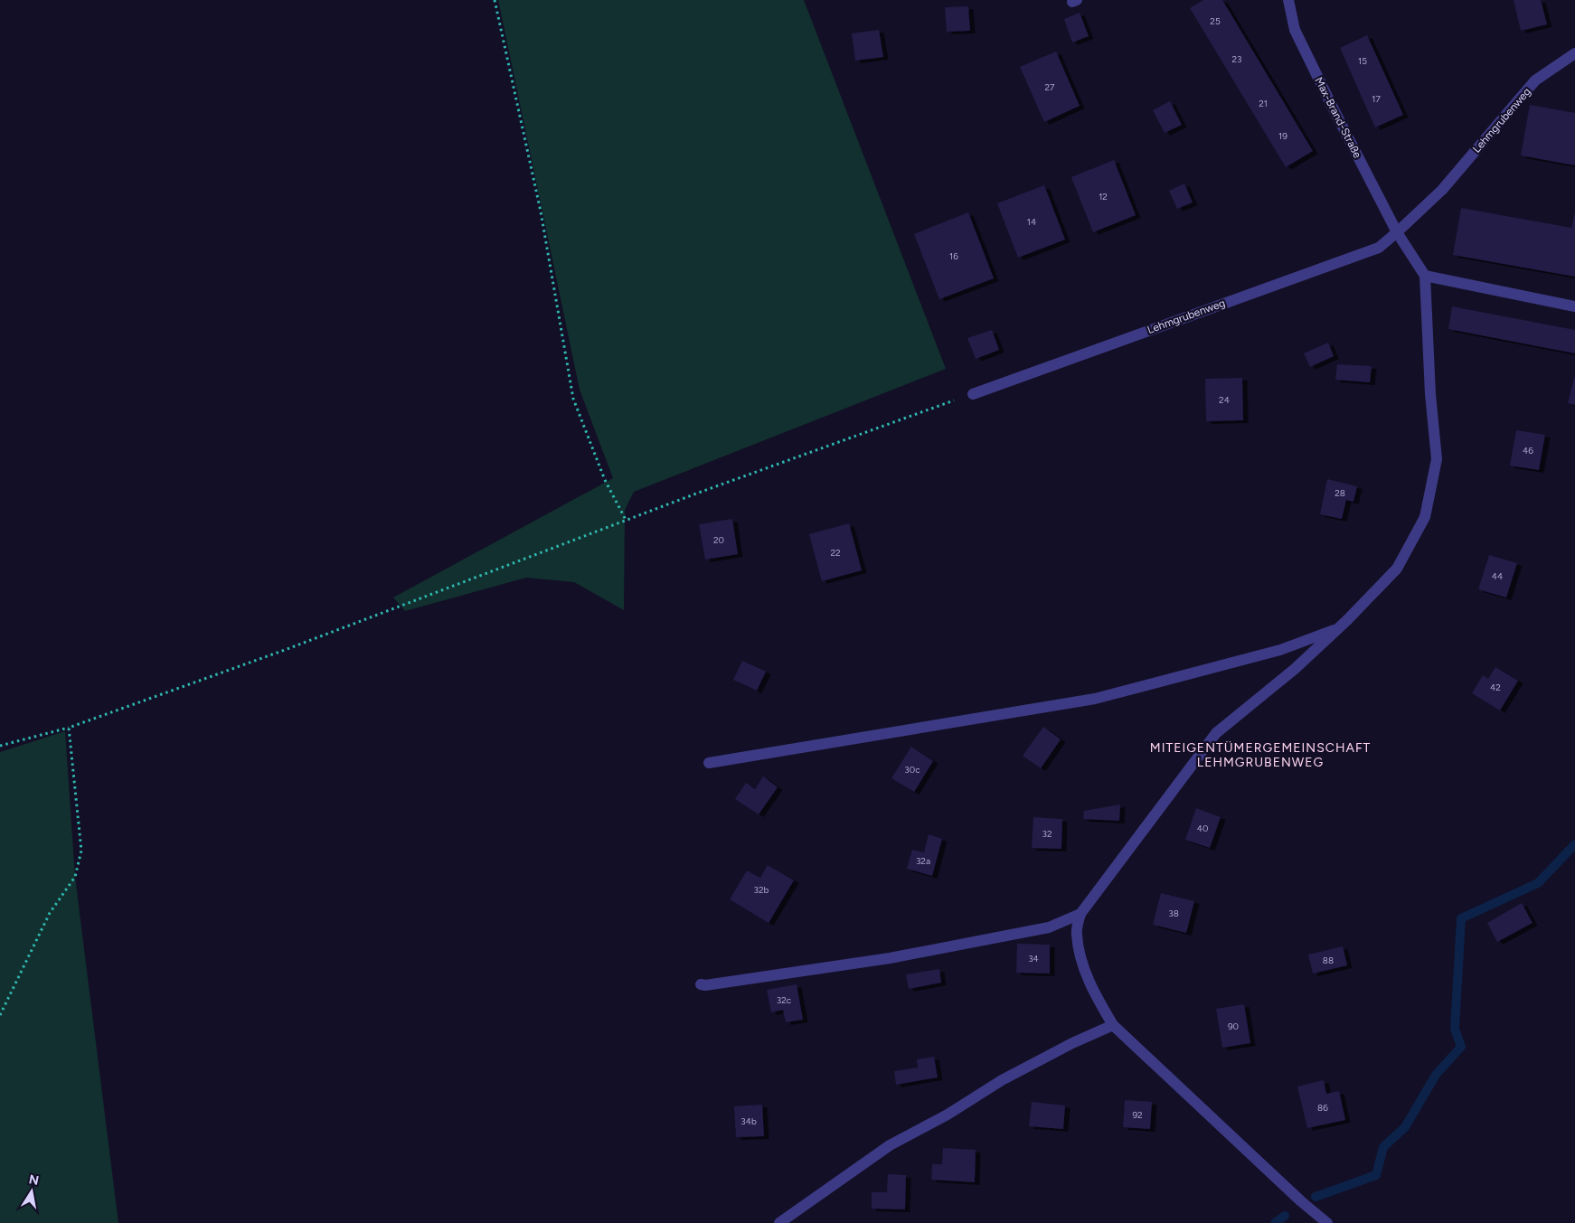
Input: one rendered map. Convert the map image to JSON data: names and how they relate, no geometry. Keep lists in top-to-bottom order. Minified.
{"streets":{"street":["Max-Brand-Straße","Lehmgrubenweg"]},"crossings":[["Max-Brand-Straße","Lehmgrubenweg"]],"districts":["MITEIGENTÜMERGEMEINSCHAFT LEHMGRUBENWEG"],"house_numbers":["25","23","15","27","17","21","19","12","14","16","24","46","28","20","22","44","42","30c","40","32","32a","32b","38","34","88","32c","90","86","92","34b"],"north":"top"}
